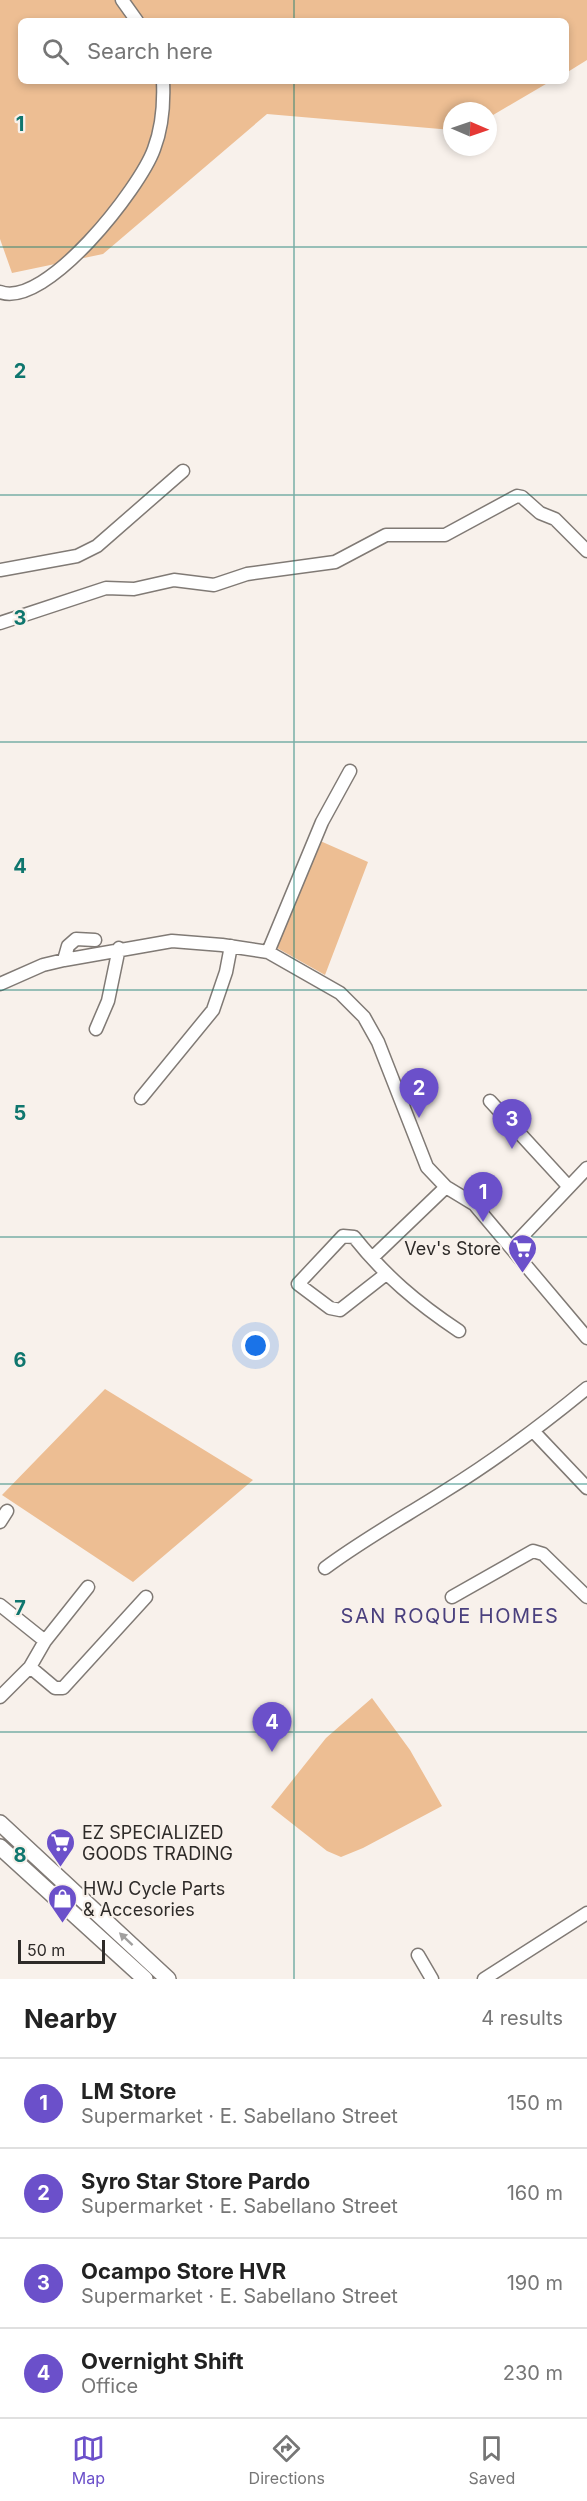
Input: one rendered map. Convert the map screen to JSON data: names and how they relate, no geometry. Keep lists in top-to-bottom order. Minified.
{"districts":["SAN ROQUE HOMES"],"places":{"supermarket":["Vev's Store","EZ SPECIALIZED GOODS TRADING"],"shop":["HWJ Cycle Parts & Accesories"]},"scale_bar":"50 m","north":"right","page":{"search":"Search here","pins":["2","3","1","4"],"scale":"50 m","heading":["Nearby","4 results"],"list":[{"mark":"1","name":"LM Store","note":"Supermarket · E. Sabellano Street","value":"150 m"},{"mark":"2","name":"Syro Star Store Pardo","note":"Supermarket · E. Sabellano Street","value":"160 m"},{"mark":"3","name":"Ocampo Store HVR","note":"Supermarket · E. Sabellano Street","value":"190 m"},{"mark":"4","name":"Overnight Shift","note":"Office","value":"230 m"}],"nav":["Map","Directions","Saved"]},"grid":{"rows":["1","2","3","4","5","6","7","8"]}}
